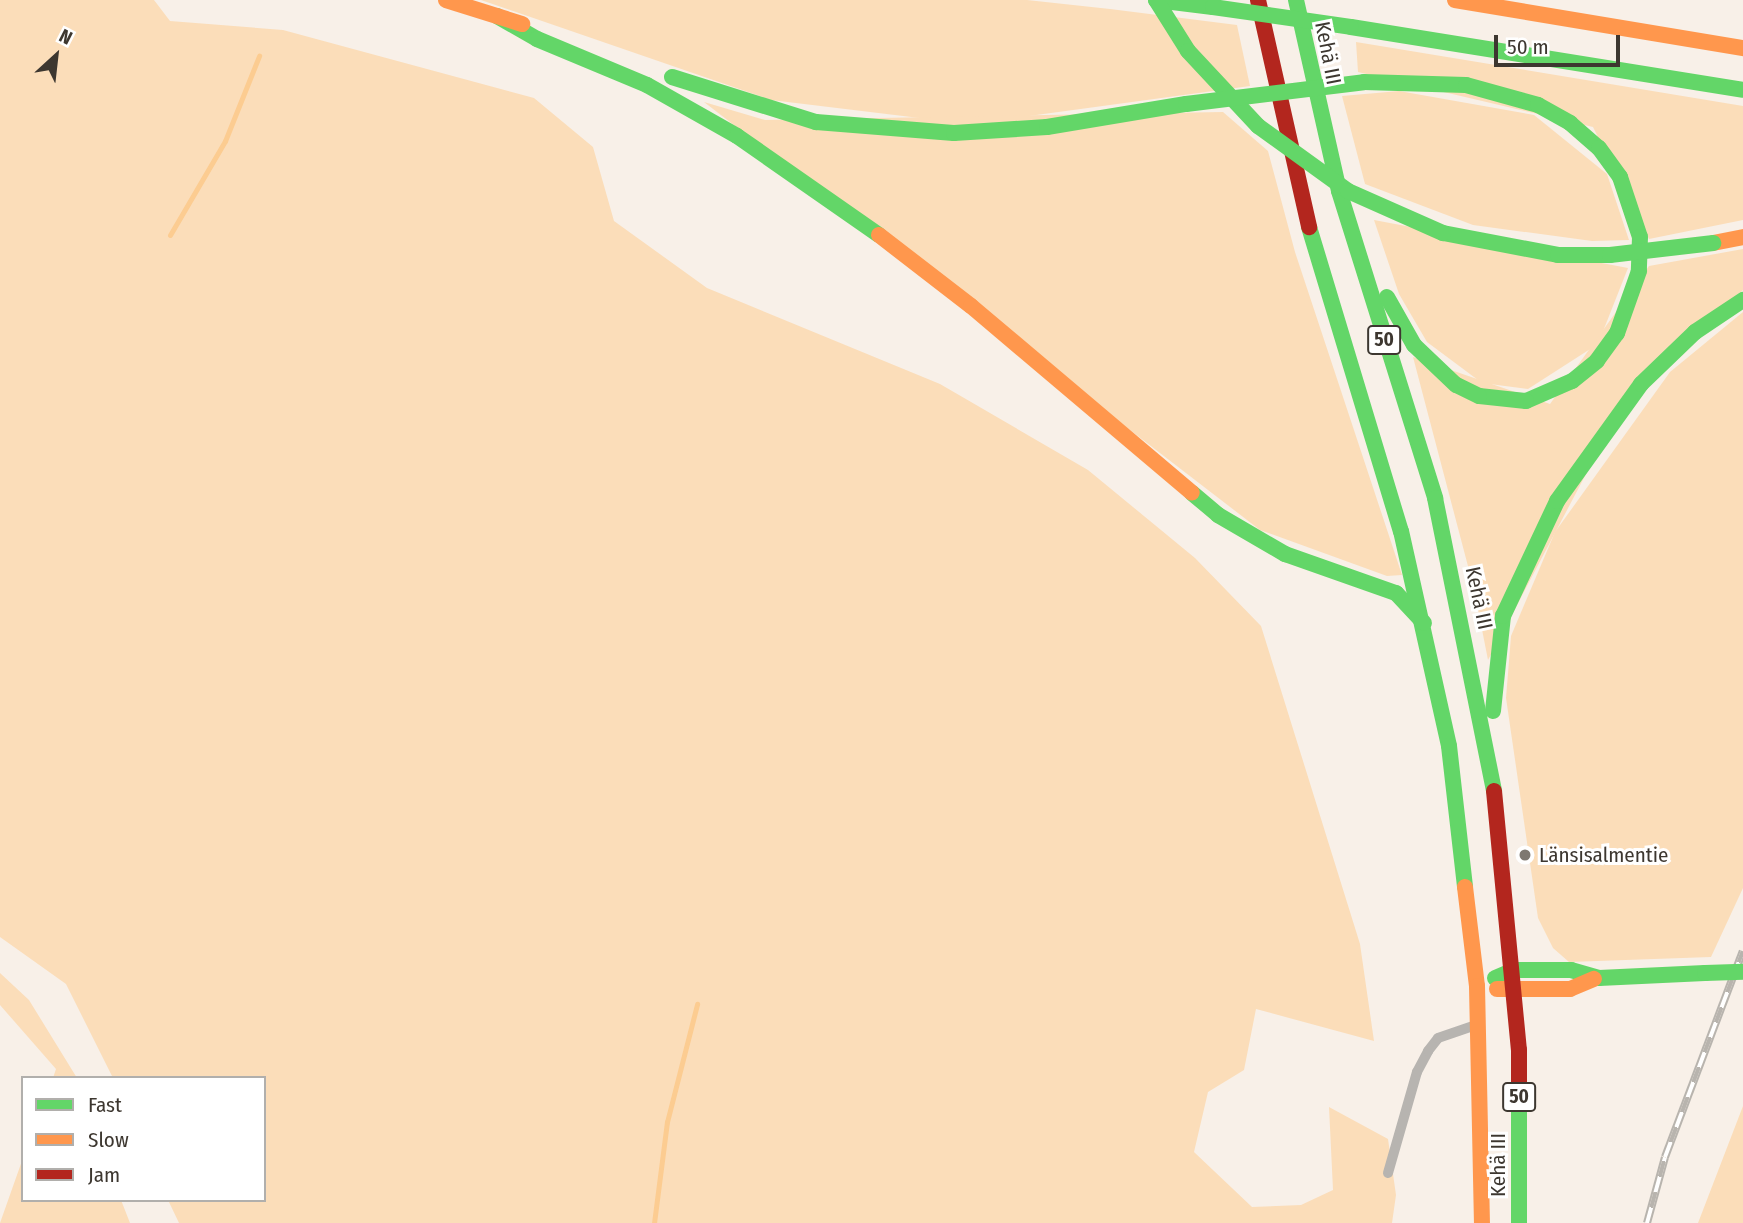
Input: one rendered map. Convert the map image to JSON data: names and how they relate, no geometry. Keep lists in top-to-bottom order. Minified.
{"streets":{"main road":["Kehä III","50"]},"places":["Länsisalmentie"],"legend":["Fast","Slow","Jam"],"scale_bar":"50 m","north":"top right"}
